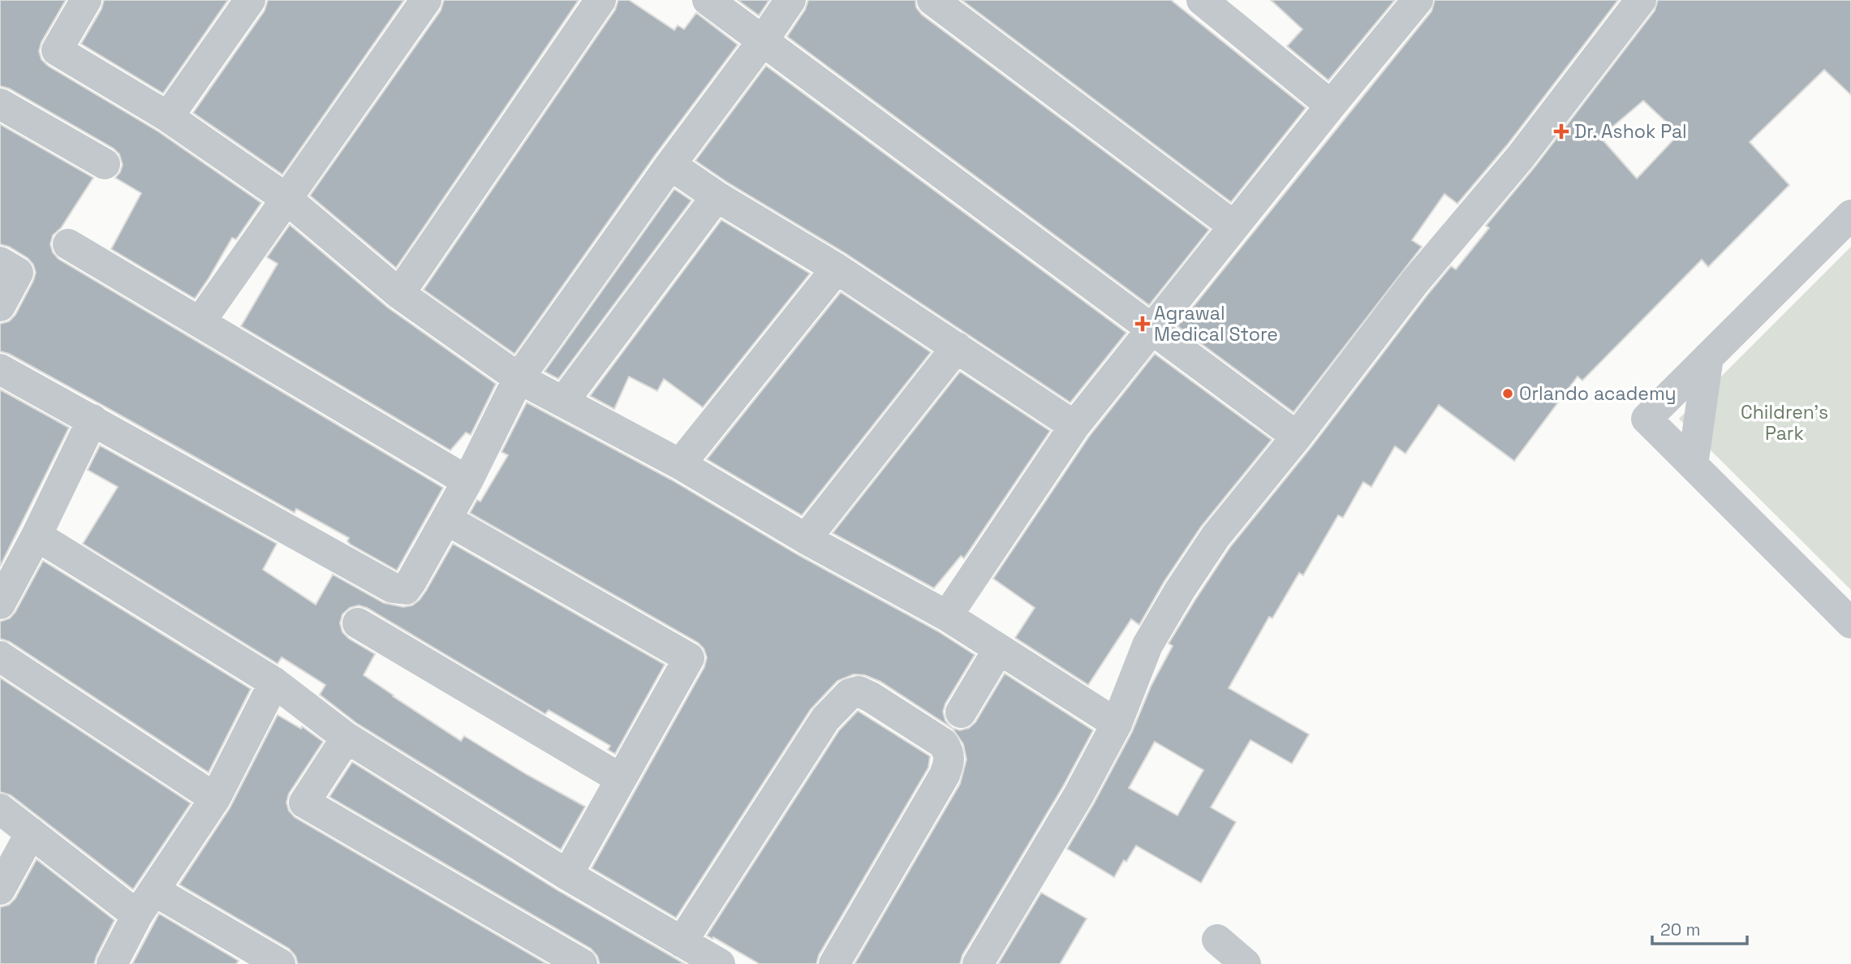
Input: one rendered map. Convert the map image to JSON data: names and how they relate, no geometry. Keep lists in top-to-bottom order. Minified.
{"parks":["Children's Park"],"places":{"health":["Dr. Ashok Pal","Agrawal Medical Store"],"other":["Orlando academy"]},"scale_bar":"20 m"}
